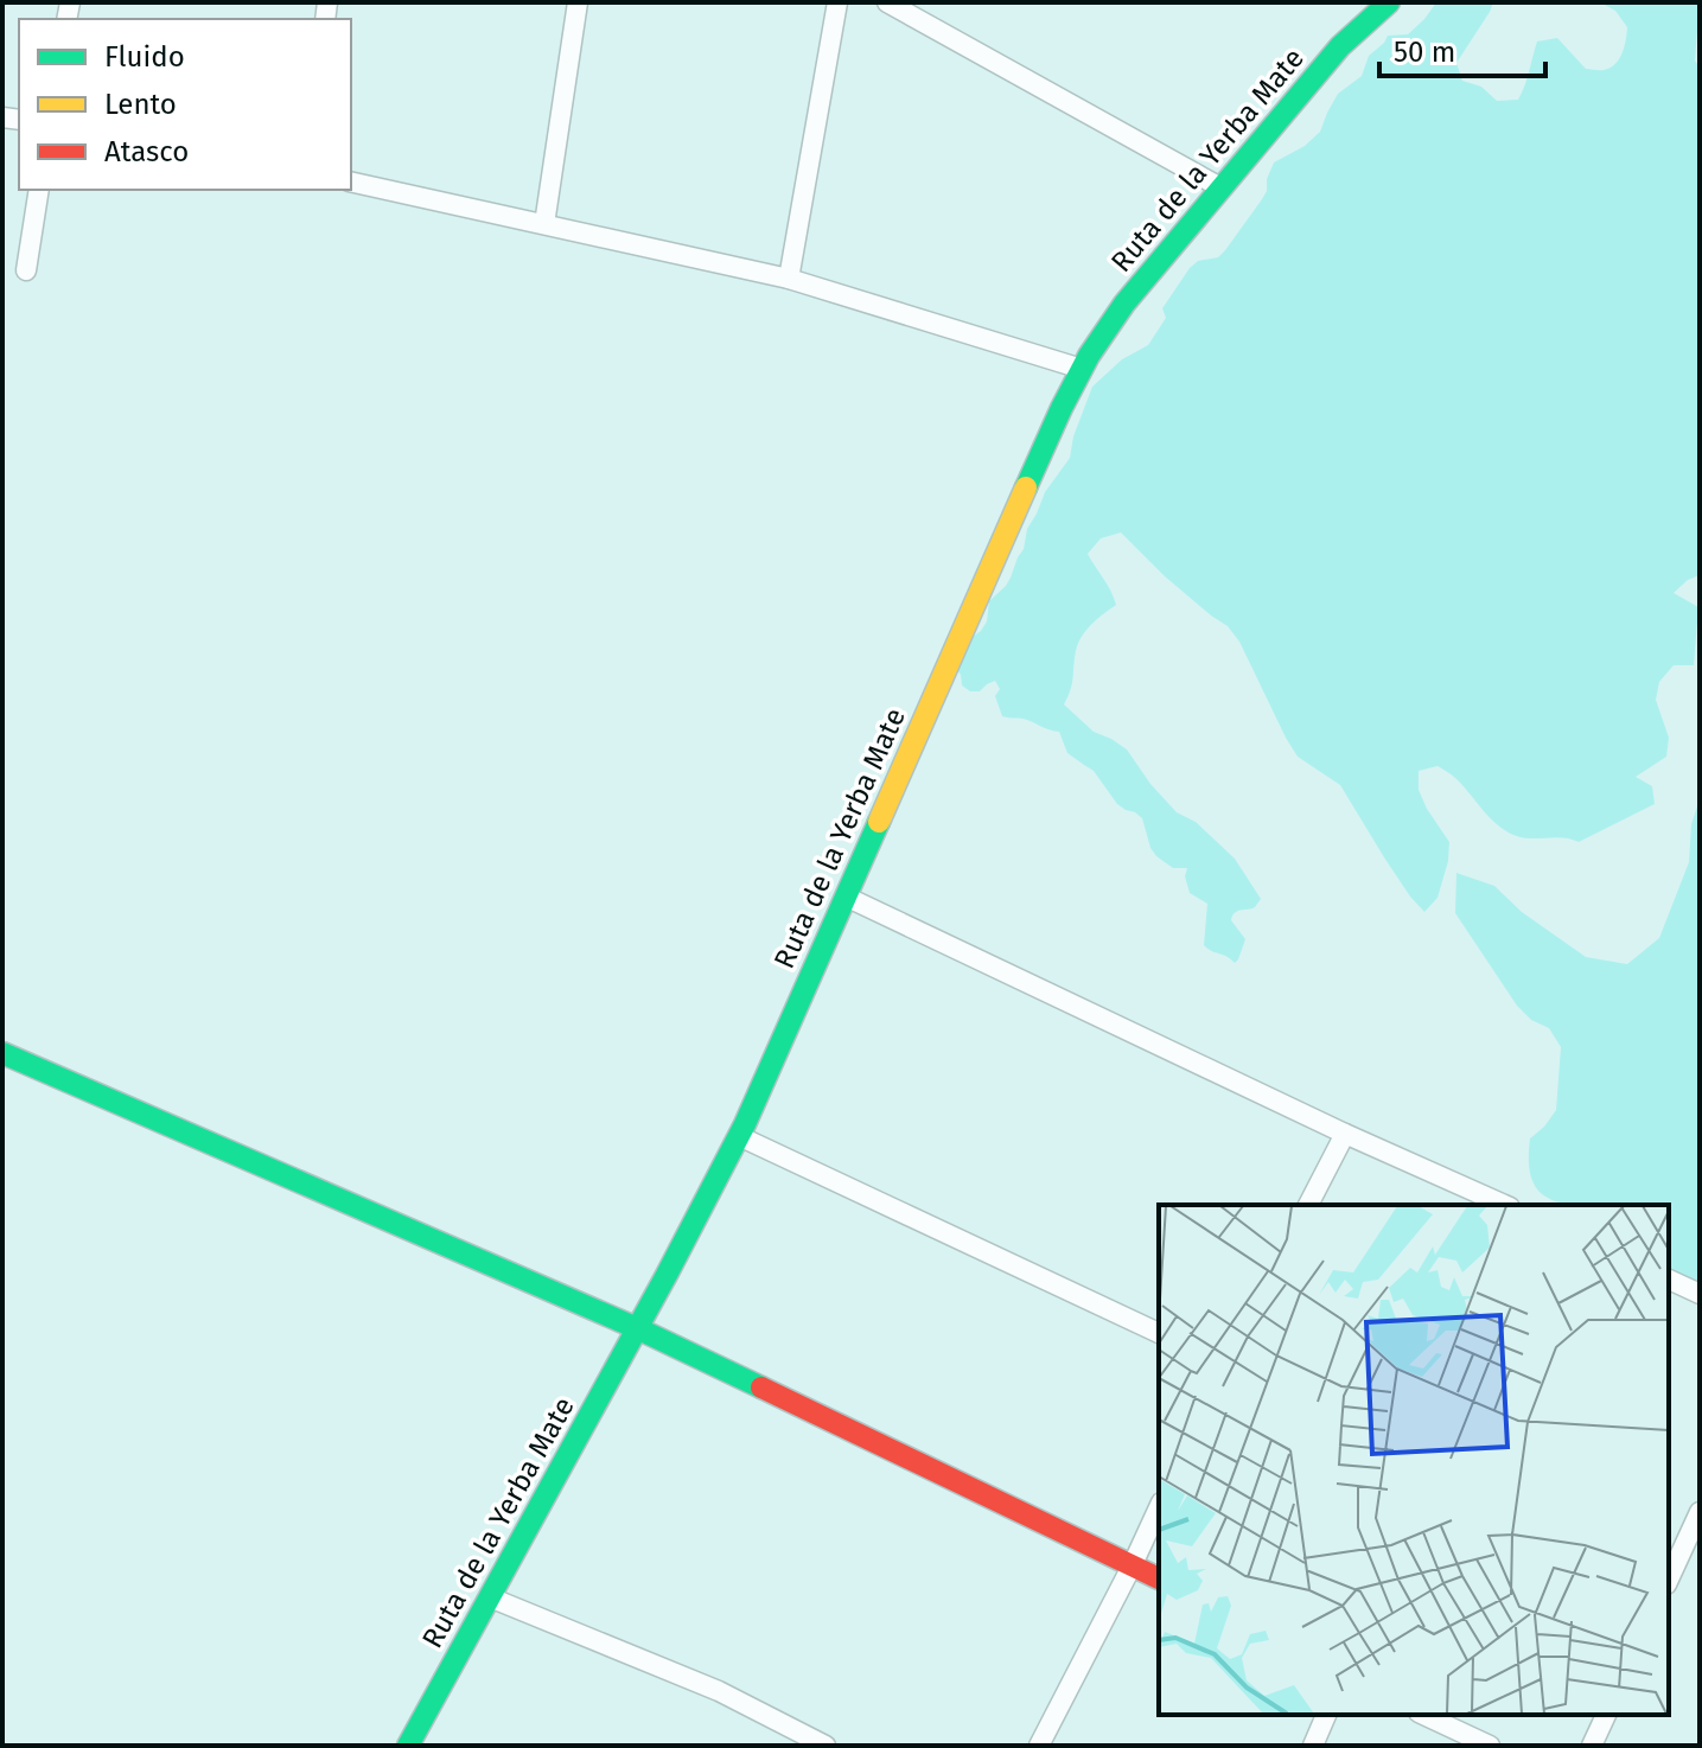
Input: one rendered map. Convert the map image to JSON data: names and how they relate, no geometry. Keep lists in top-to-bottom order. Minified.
{"streets":{"main road":["Ruta de la Yerba Mate"]},"legend":["Fluido","Lento","Atasco"],"scale_bar":"50 m"}
